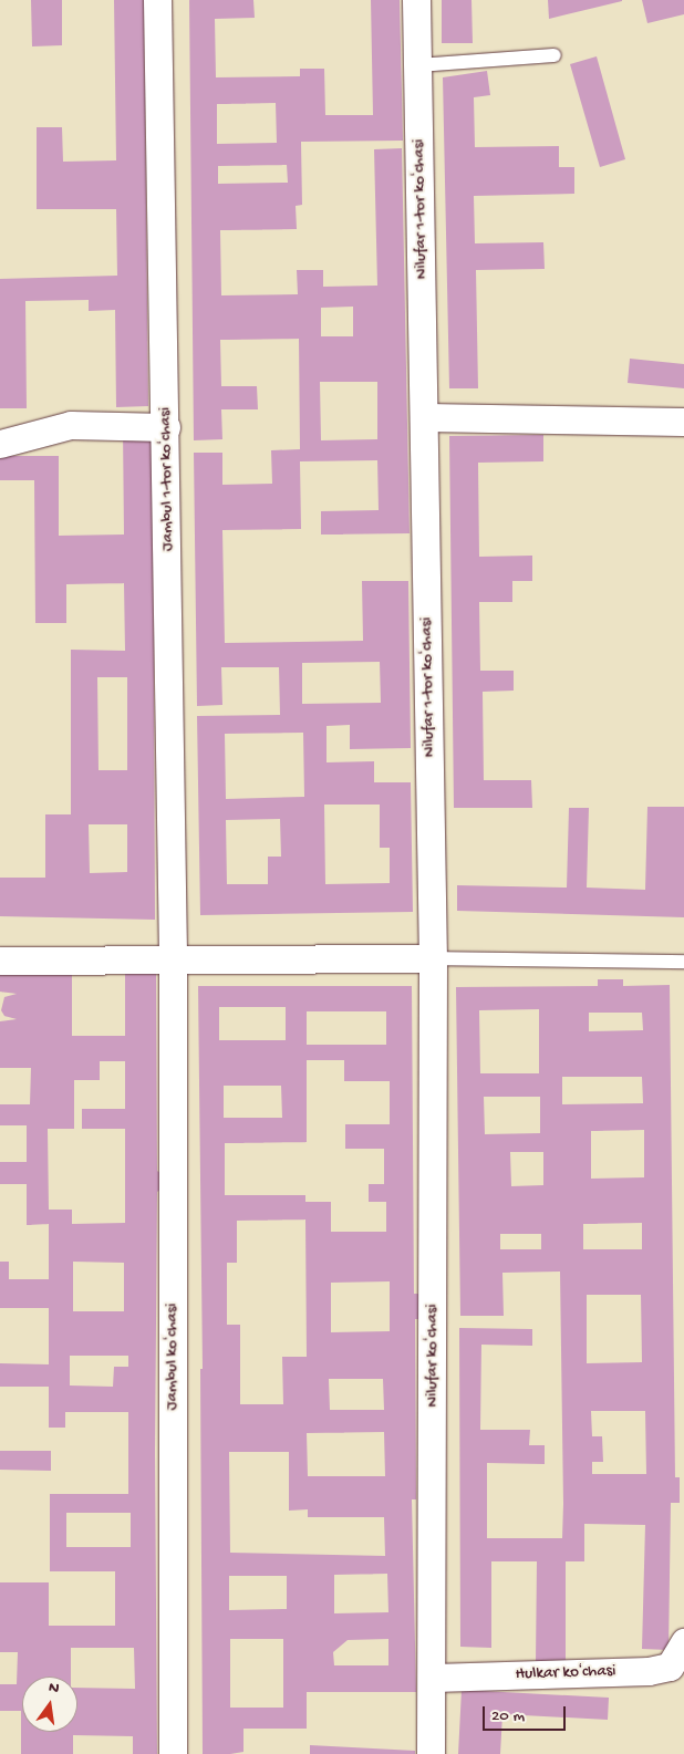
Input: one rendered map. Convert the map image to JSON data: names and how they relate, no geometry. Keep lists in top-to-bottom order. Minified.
{"streets":{"street":["Nilufar 1-tor koʻchasi","Jambul 1-tor koʻchasi","Nilufar koʻchasi","Jambul koʻchasi","Hulkar koʻchasi"]},"crossings":[["Nilufar 1-tor koʻchasi","Nilufar koʻchasi"],["Jambul 1-tor koʻchasi","Jambul koʻchasi"],["Nilufar koʻchasi","Hulkar koʻchasi"]],"scale_bar":"20 m","north":"top"}
